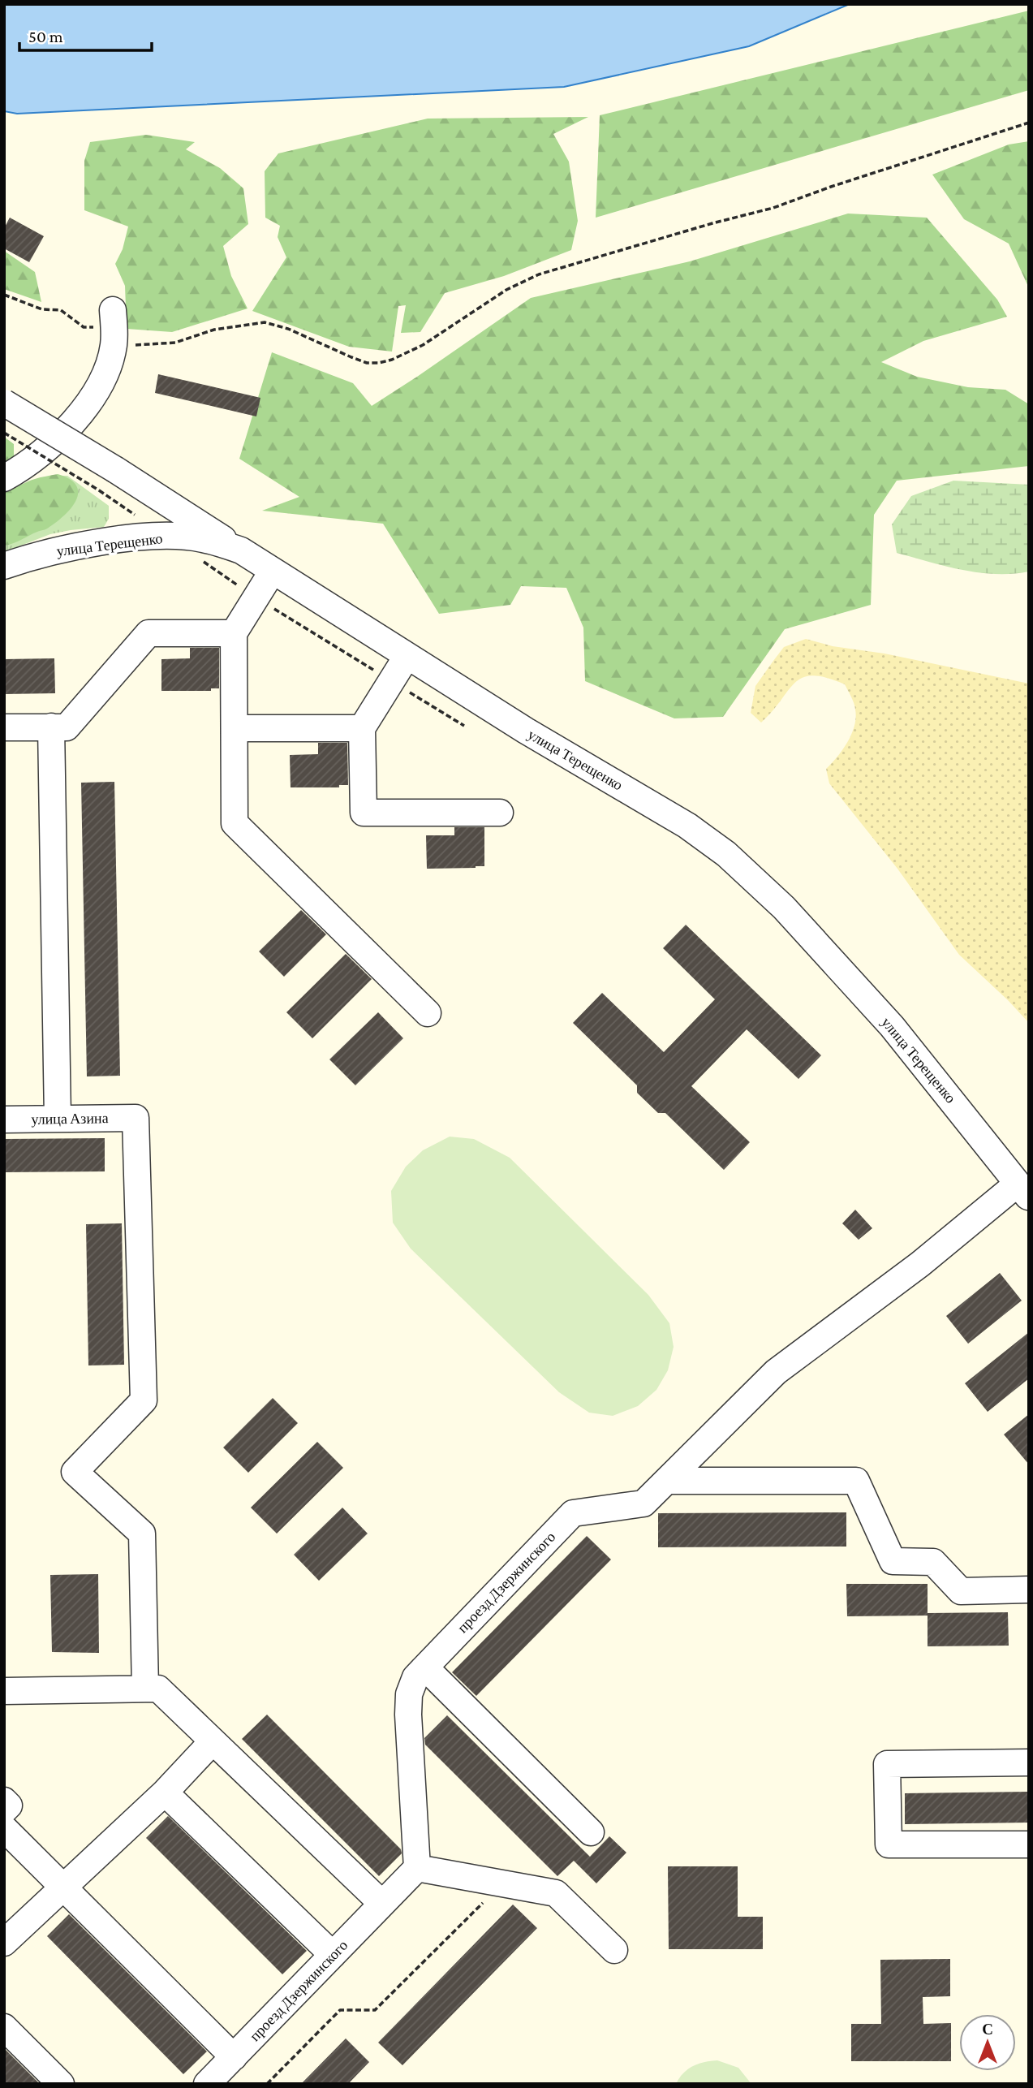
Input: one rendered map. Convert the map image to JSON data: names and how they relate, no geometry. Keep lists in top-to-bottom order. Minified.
{"streets":{"street":["улица Терещенко","улица Азина","проезд Дзержинского"]},"crossings":[["улица Терещенко","проезд Дзержинского"]],"scale_bar":"50 m","north":"top"}
